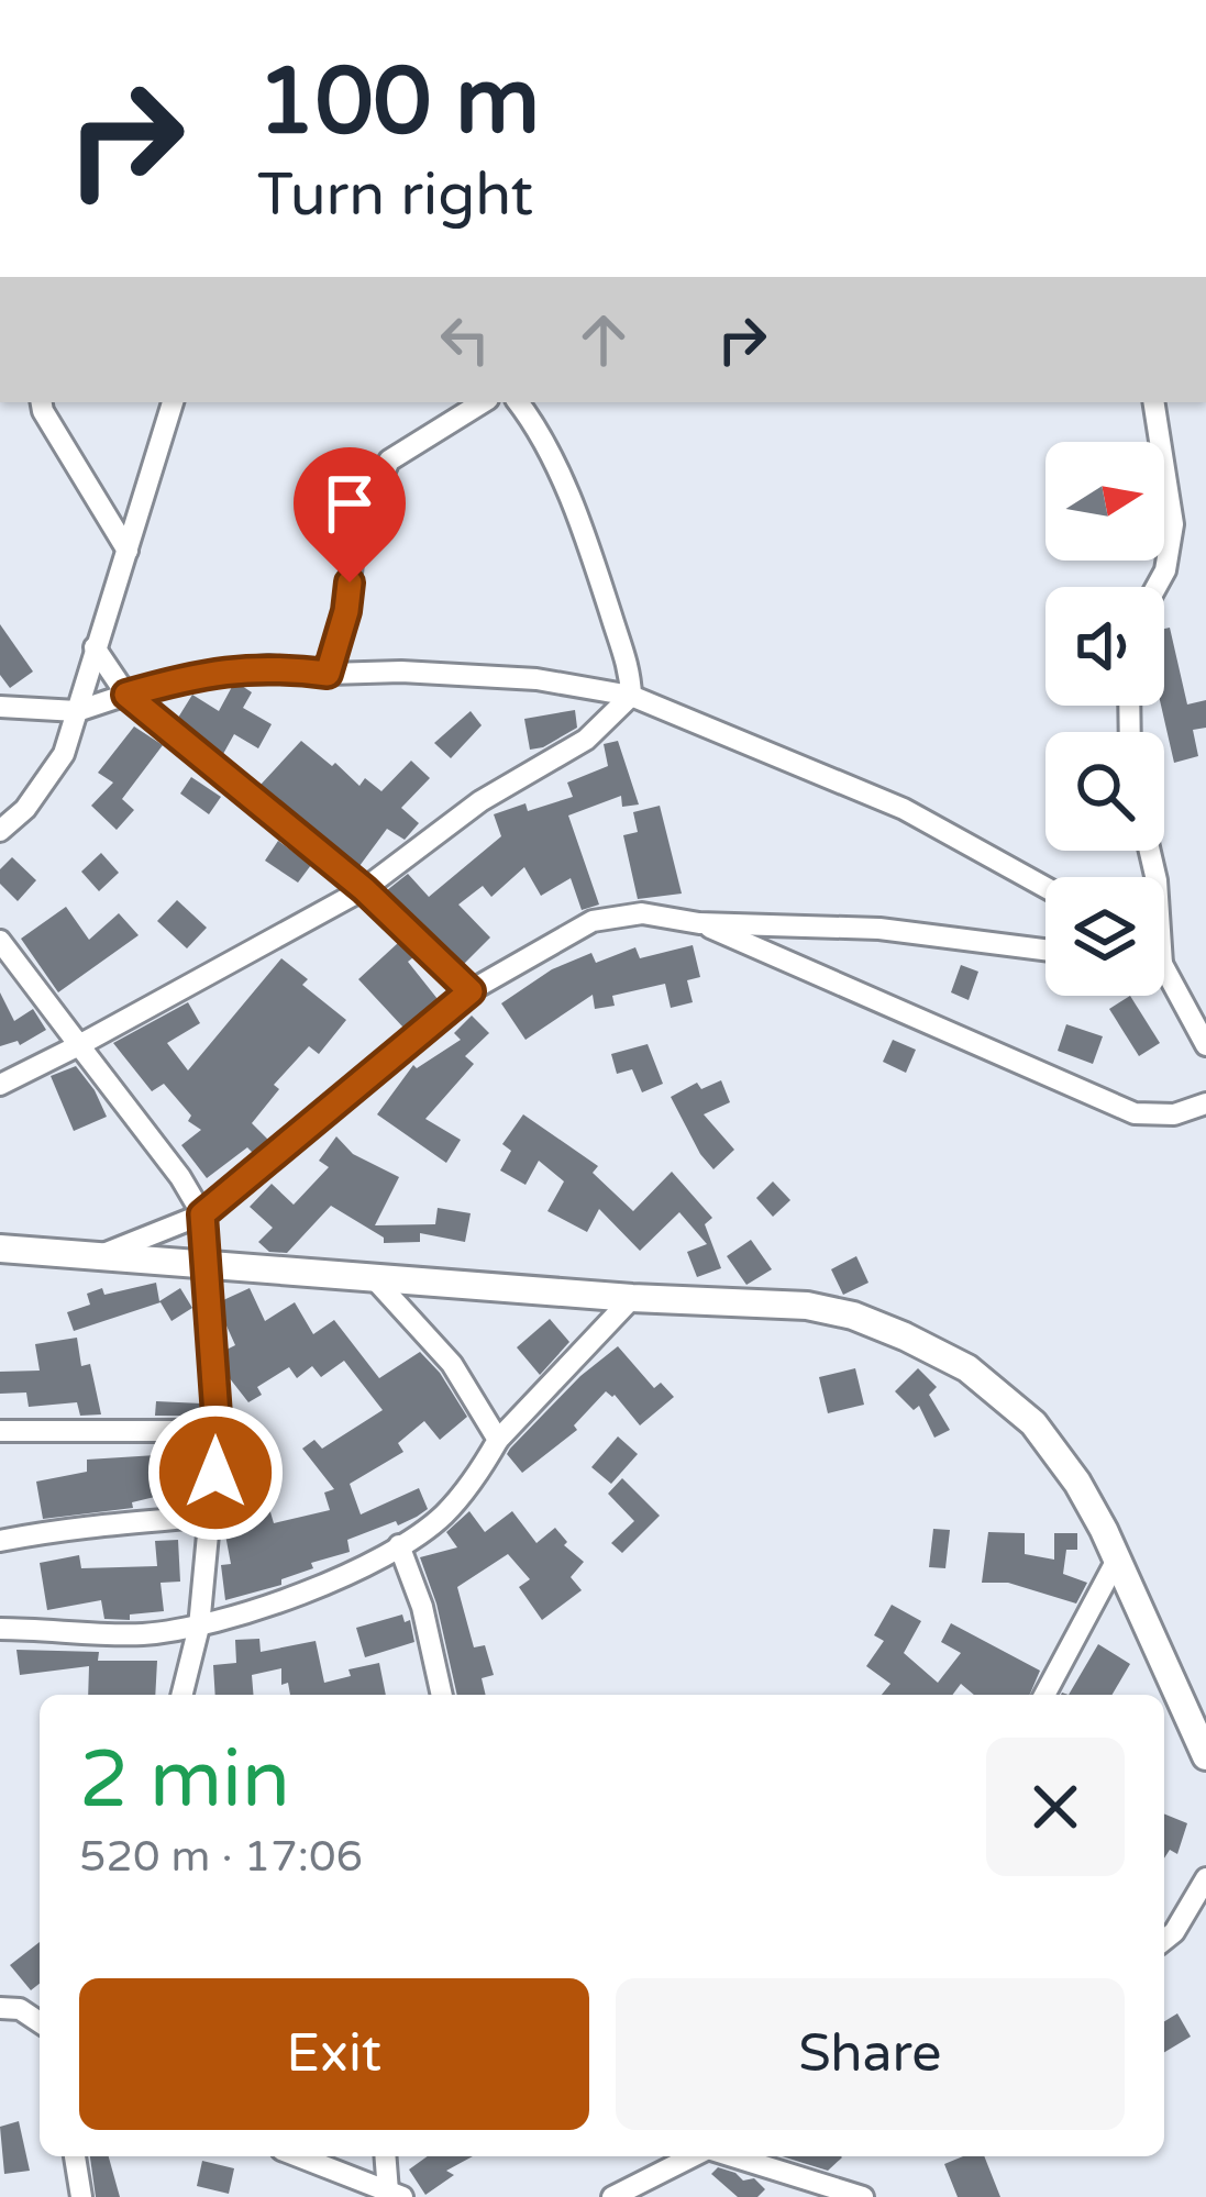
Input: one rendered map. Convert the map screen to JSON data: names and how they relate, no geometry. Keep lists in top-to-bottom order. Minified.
{"north":"right","page":{"turn":["100 m","Turn right"],"heading":["2 min","520 m · 17:06"],"buttons":["Exit","Share"]}}
